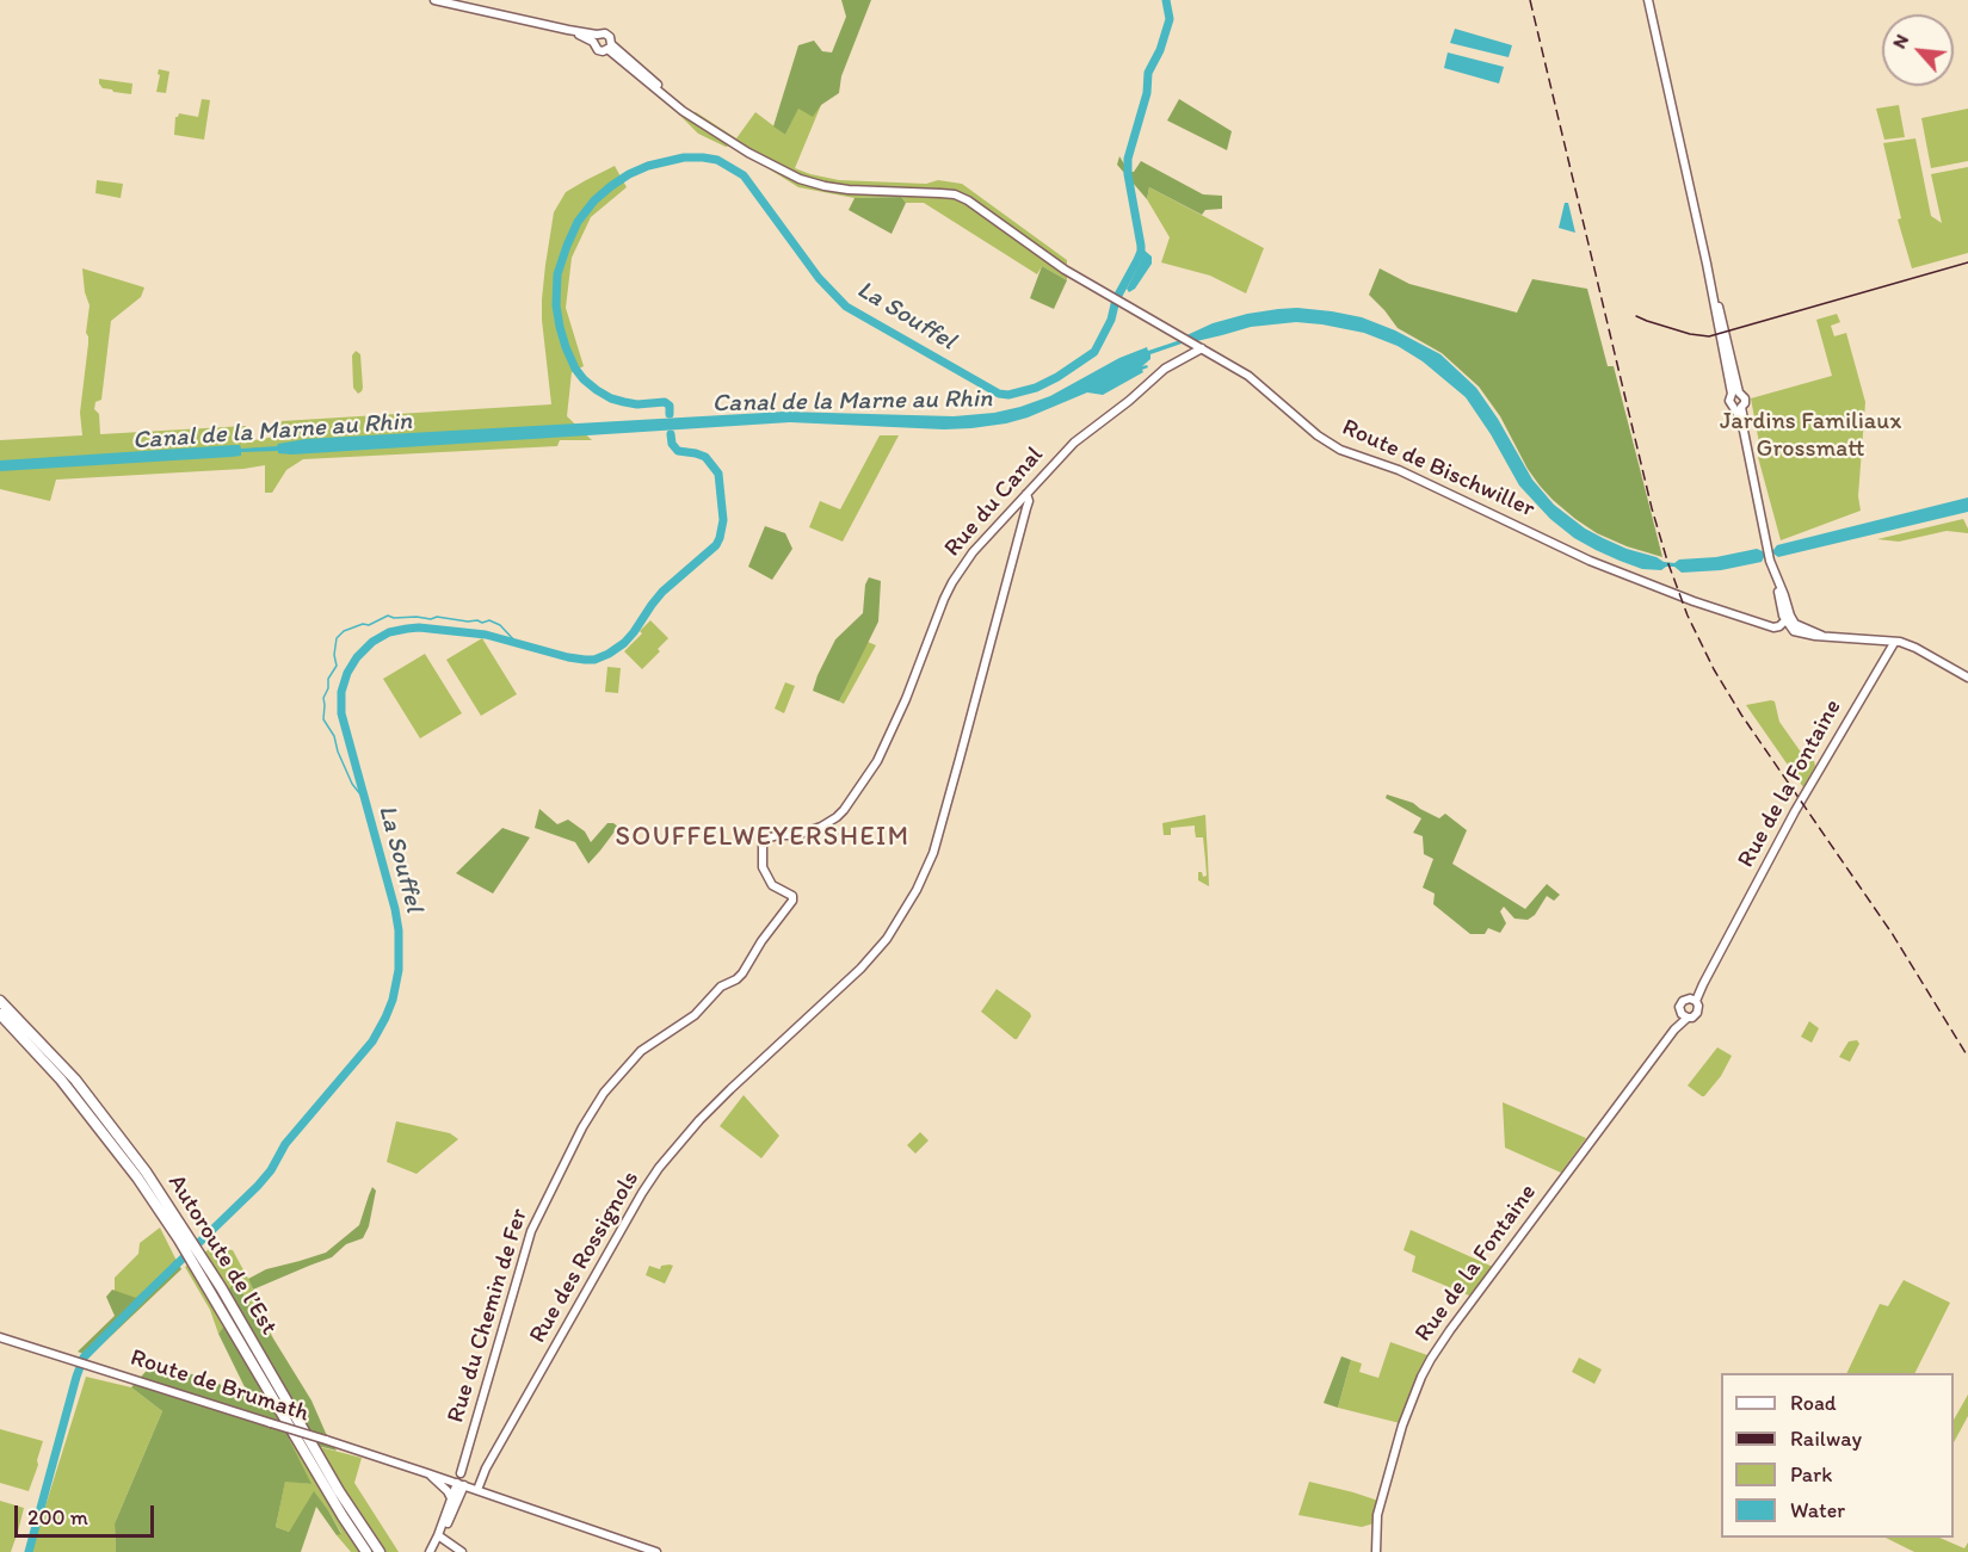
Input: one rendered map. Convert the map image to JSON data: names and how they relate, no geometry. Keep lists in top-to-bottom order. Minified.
{"streets":{"highway":["Autoroute de l’Est"],"street":["Route de Bischwiller","Rue du Canal","Rue de la Fontaine","Rue des Rossignols","Rue du Chemin de Fer","Route de Brumath"]},"crossings":[["Route de Bischwiller","Rue du Canal"],["Rue du Canal","Rue des Rossignols"],["Rue du Canal","Rue du Chemin de Fer"],["Rue des Rossignols","Route de Brumath"]],"districts":["SOUFFELWEYERSHEIM"],"water":["La Souffel","Canal de la Marne au Rhin"],"parks":["Jardins Familiaux Grossmatt"],"legend":["Road","Railway","Park","Water"],"scale_bar":"200 m","north":"top left"}
